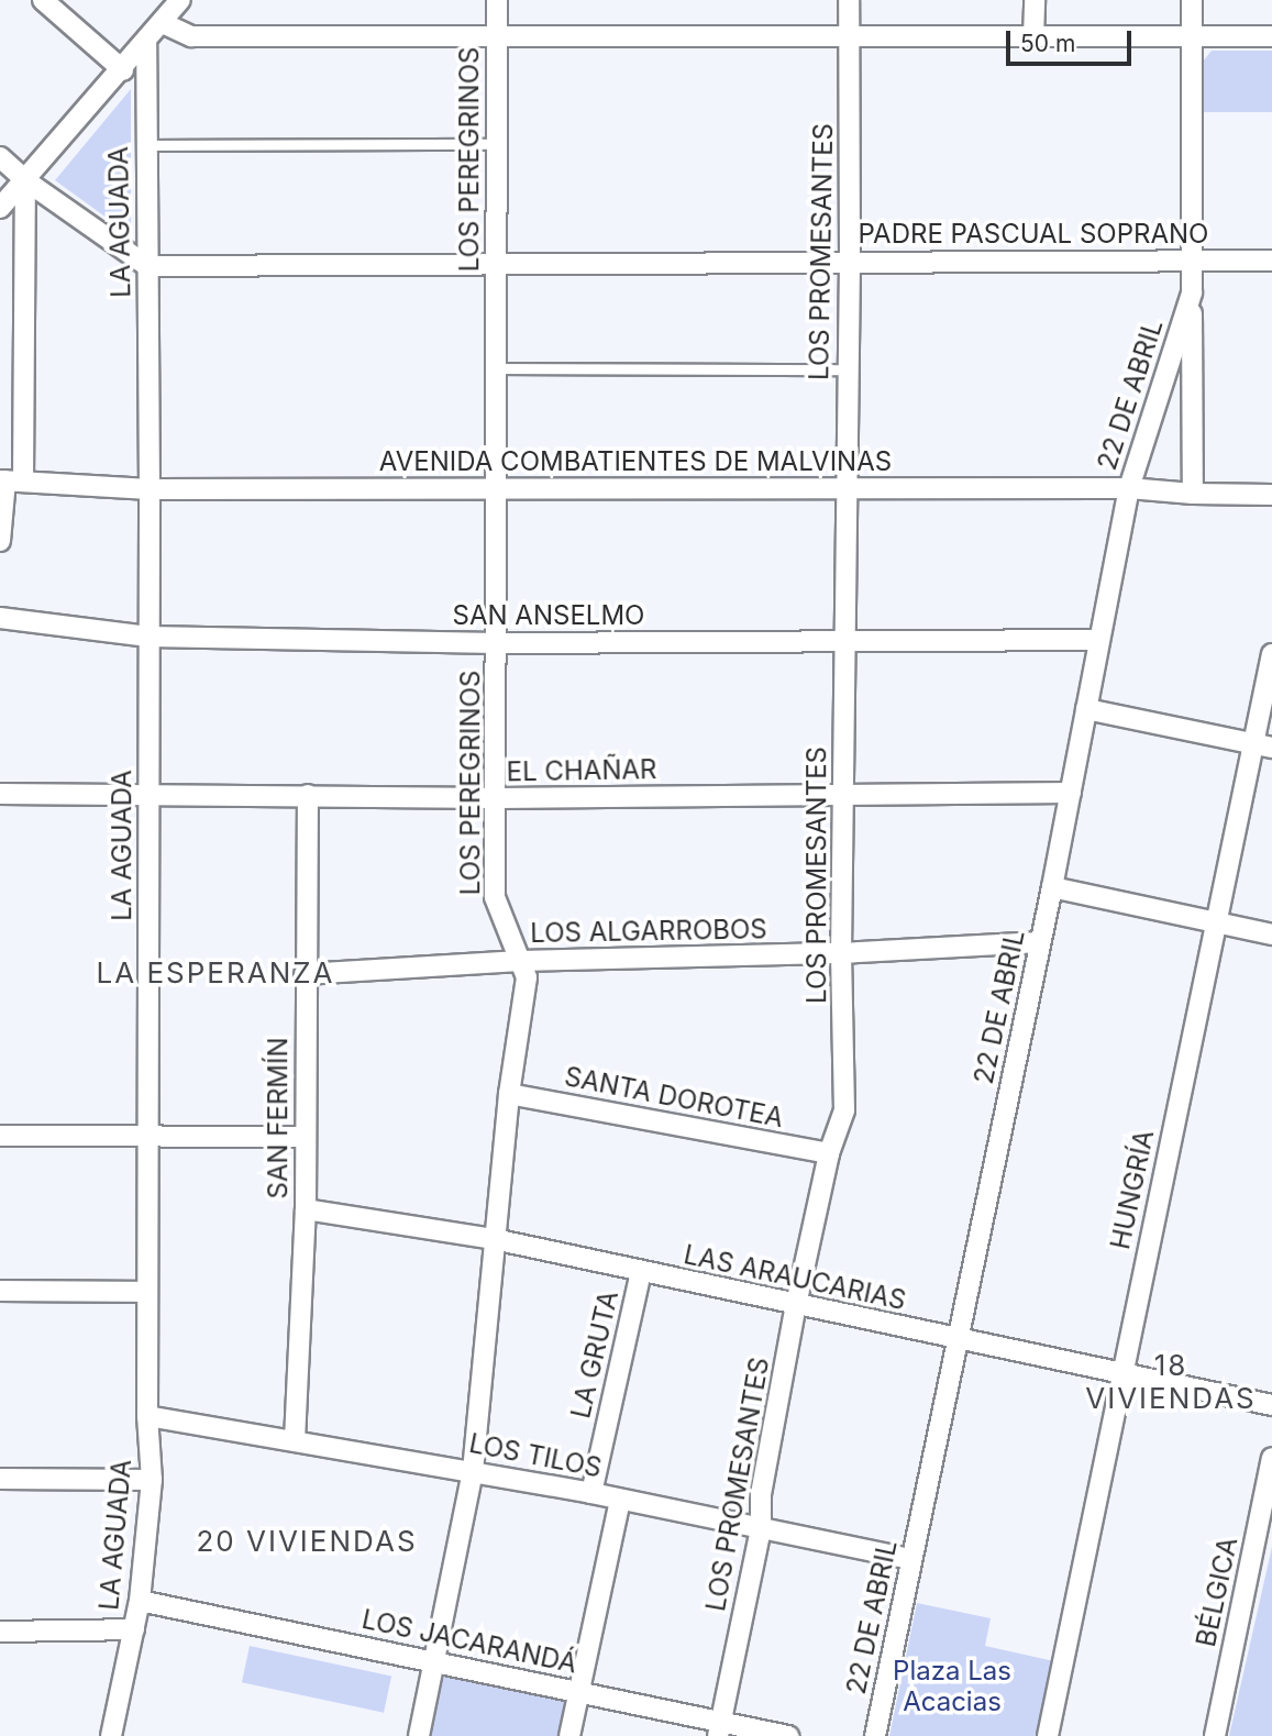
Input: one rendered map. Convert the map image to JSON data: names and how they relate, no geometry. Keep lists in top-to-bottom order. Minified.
{"streets":{"street":["LOS PEREGRINOS","LA AGUADA","PADRE PASCUAL SOPRANO","LOS PROMESANTES","22 DE ABRIL","AVENIDA COMBATIENTES DE MALVINAS","SAN ANSELMO","EL CHAÑAR","LOS ALGARROBOS","SANTA DOROTEA","SAN FERMÍN","HUNGRÍA","LAS ARAUCARIAS","LA GRUTA","LOS TILOS","BÉLGICA","LOS JACARANDÁ"]},"crossings":[["LOS PEREGRINOS","PADRE PASCUAL SOPRANO"],["LOS PEREGRINOS","AVENIDA COMBATIENTES DE MALVINAS"],["LOS PEREGRINOS","SAN ANSELMO"],["LOS PEREGRINOS","EL CHAÑAR"],["LOS PEREGRINOS","LOS ALGARROBOS"],["LOS PEREGRINOS","SANTA DOROTEA"],["LOS PEREGRINOS","LAS ARAUCARIAS"],["LOS PEREGRINOS","LOS TILOS"],["LOS PEREGRINOS","LOS JACARANDÁ"],["LA AGUADA","PADRE PASCUAL SOPRANO"],["LA AGUADA","AVENIDA COMBATIENTES DE MALVINAS"],["LA AGUADA","SAN ANSELMO"],["LA AGUADA","EL CHAÑAR"],["LA AGUADA","LOS TILOS"],["LA AGUADA","LOS JACARANDÁ"],["PADRE PASCUAL SOPRANO","LOS PROMESANTES"],["PADRE PASCUAL SOPRANO","22 DE ABRIL"],["LOS PROMESANTES","AVENIDA COMBATIENTES DE MALVINAS"],["LOS PROMESANTES","SAN ANSELMO"],["LOS PROMESANTES","EL CHAÑAR"],["LOS PROMESANTES","LOS ALGARROBOS"],["LOS PROMESANTES","SANTA DOROTEA"],["LOS PROMESANTES","LAS ARAUCARIAS"],["LOS PROMESANTES","LOS TILOS"],["LOS PROMESANTES","LOS JACARANDÁ"],["22 DE ABRIL","AVENIDA COMBATIENTES DE MALVINAS"],["22 DE ABRIL","SAN ANSELMO"],["22 DE ABRIL","EL CHAÑAR"],["22 DE ABRIL","LOS ALGARROBOS"],["22 DE ABRIL","LAS ARAUCARIAS"],["22 DE ABRIL","LOS TILOS"],["EL CHAÑAR","SAN FERMÍN"],["LOS ALGARROBOS","SAN FERMÍN"],["SAN FERMÍN","LAS ARAUCARIAS"],["SAN FERMÍN","LOS TILOS"],["HUNGRÍA","LAS ARAUCARIAS"],["LAS ARAUCARIAS","LA GRUTA"],["LA GRUTA","LOS TILOS"]],"districts":["LA ESPERANZA","18 VIVIENDAS","20 VIVIENDAS"],"parks":["Plaza Las Acacias"],"scale_bar":"50 m"}
